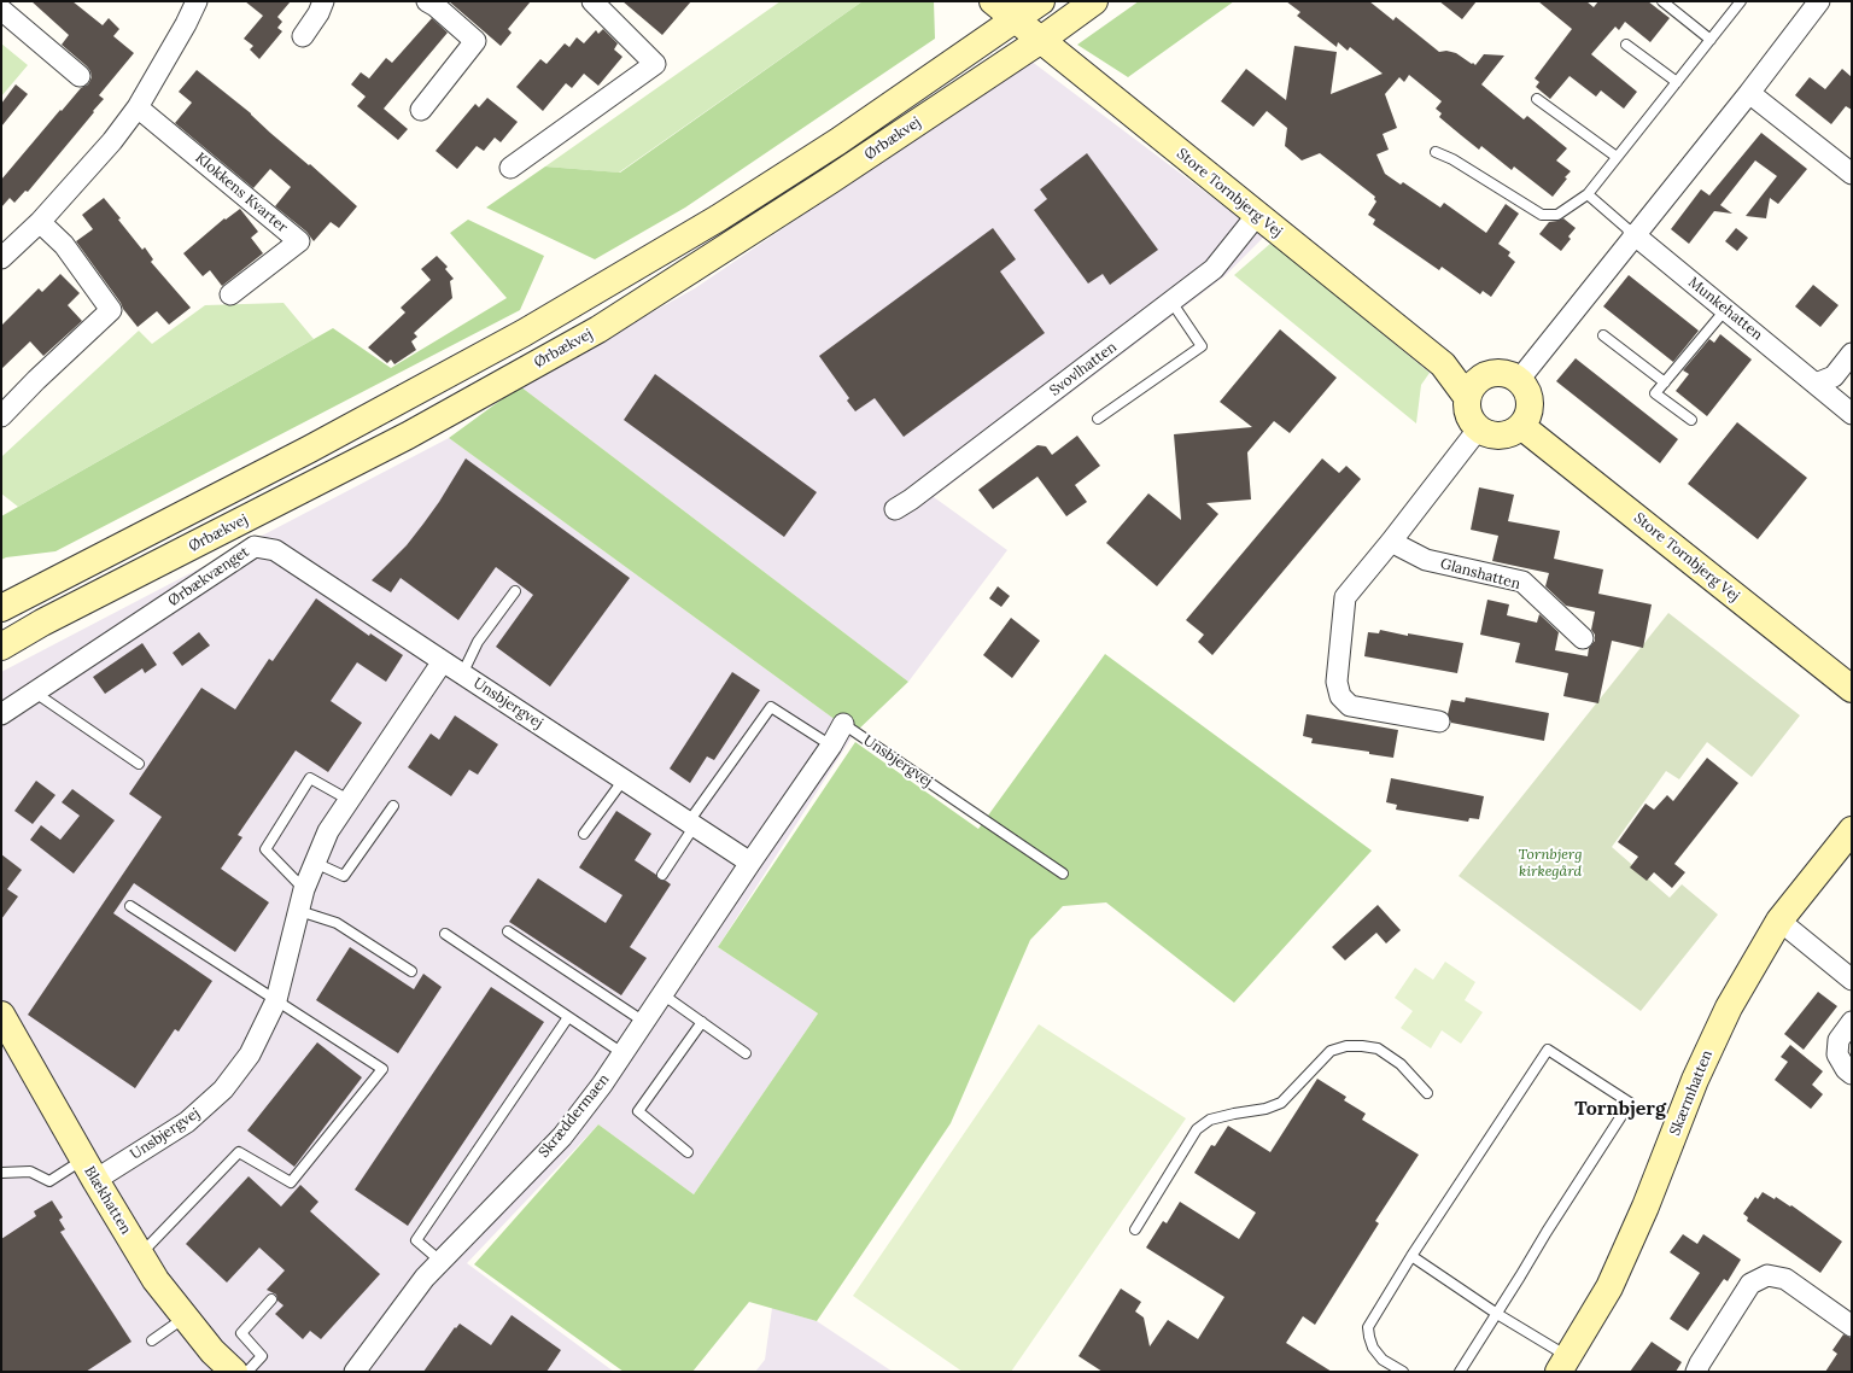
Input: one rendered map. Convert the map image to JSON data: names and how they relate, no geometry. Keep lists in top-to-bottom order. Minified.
{"streets":{"main road":["Ørbækvej","Store Tornbjerg Vej","Skærmhatten","Blækhatten"],"street":["Klokkens Kvarter","Munkehatten","Svovlhatten","Glanshatten","Ørbækvænget","Unsbjergvej","Skræddermaen"]},"crossings":[["Ørbækvej","Store Tornbjerg Vej"],["Store Tornbjerg Vej","Svovlhatten"],["Ørbækvænget","Unsbjergvej"],["Unsbjergvej","Skræddermaen"],["Unsbjergvej","Blækhatten"]],"districts":["Tornbjerg"],"parks":["Tornbjerg kirkegård"]}
